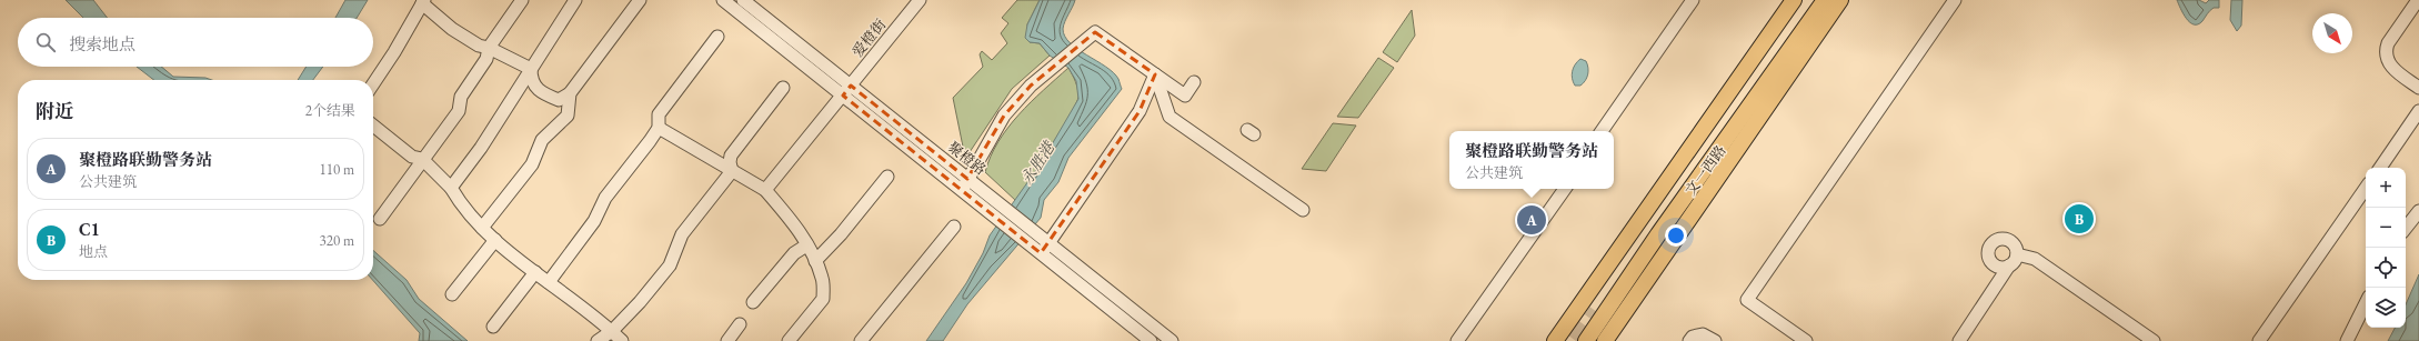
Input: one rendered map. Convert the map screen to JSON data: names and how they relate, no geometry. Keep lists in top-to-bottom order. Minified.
{"streets":{"main road":["文一西路"],"street":["爱橙街","聚橙路"]},"crossings":[["爱橙街","聚橙路"]],"water":["永胜港"],"north":"bottom right","page":{"search":"搜索地点","heading":["附近","2个结果"],"popup":["聚橙路联勤警务站","公共建筑"],"list":[{"mark":"A","name":"聚橙路联勤警务站","note":"公共建筑","value":"110 m"},{"mark":"B","name":"C1","note":"地点","value":"320 m"}],"map_buttons":["+","−"],"pins":["B","A"]}}
